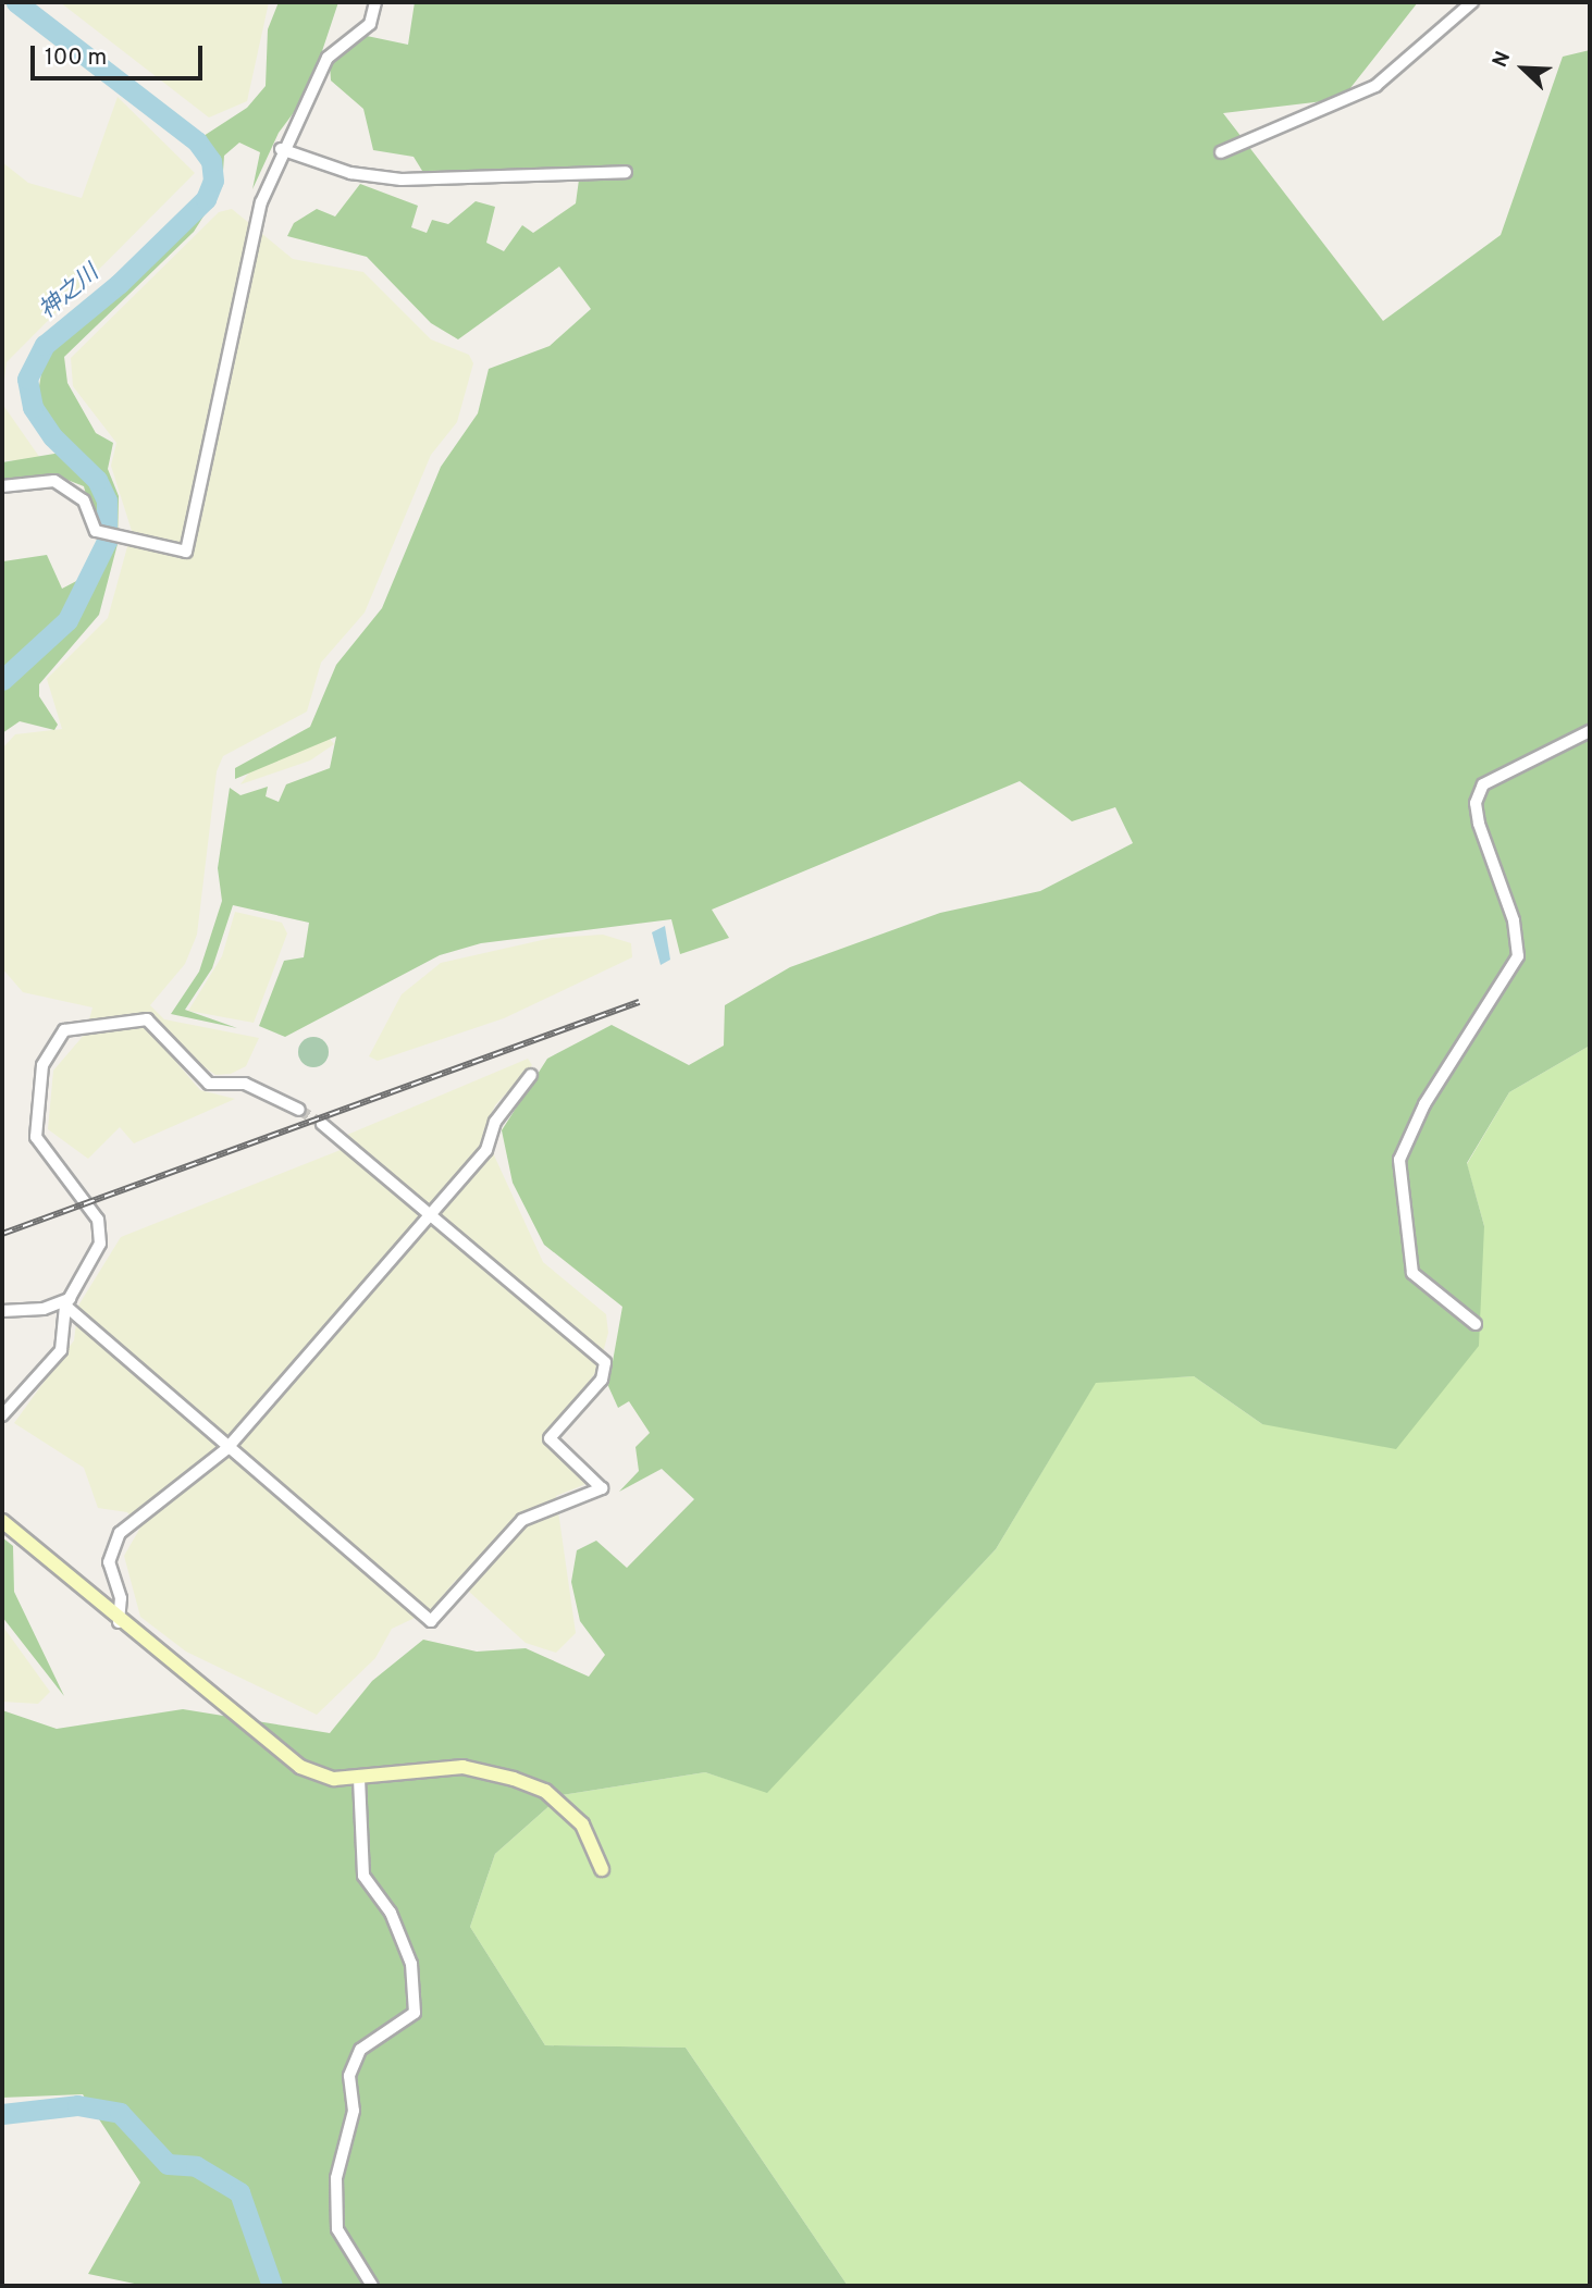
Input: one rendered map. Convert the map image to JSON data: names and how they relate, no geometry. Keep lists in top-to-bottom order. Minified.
{"water":["神之川"],"scale_bar":"100 m","north":"top left"}
